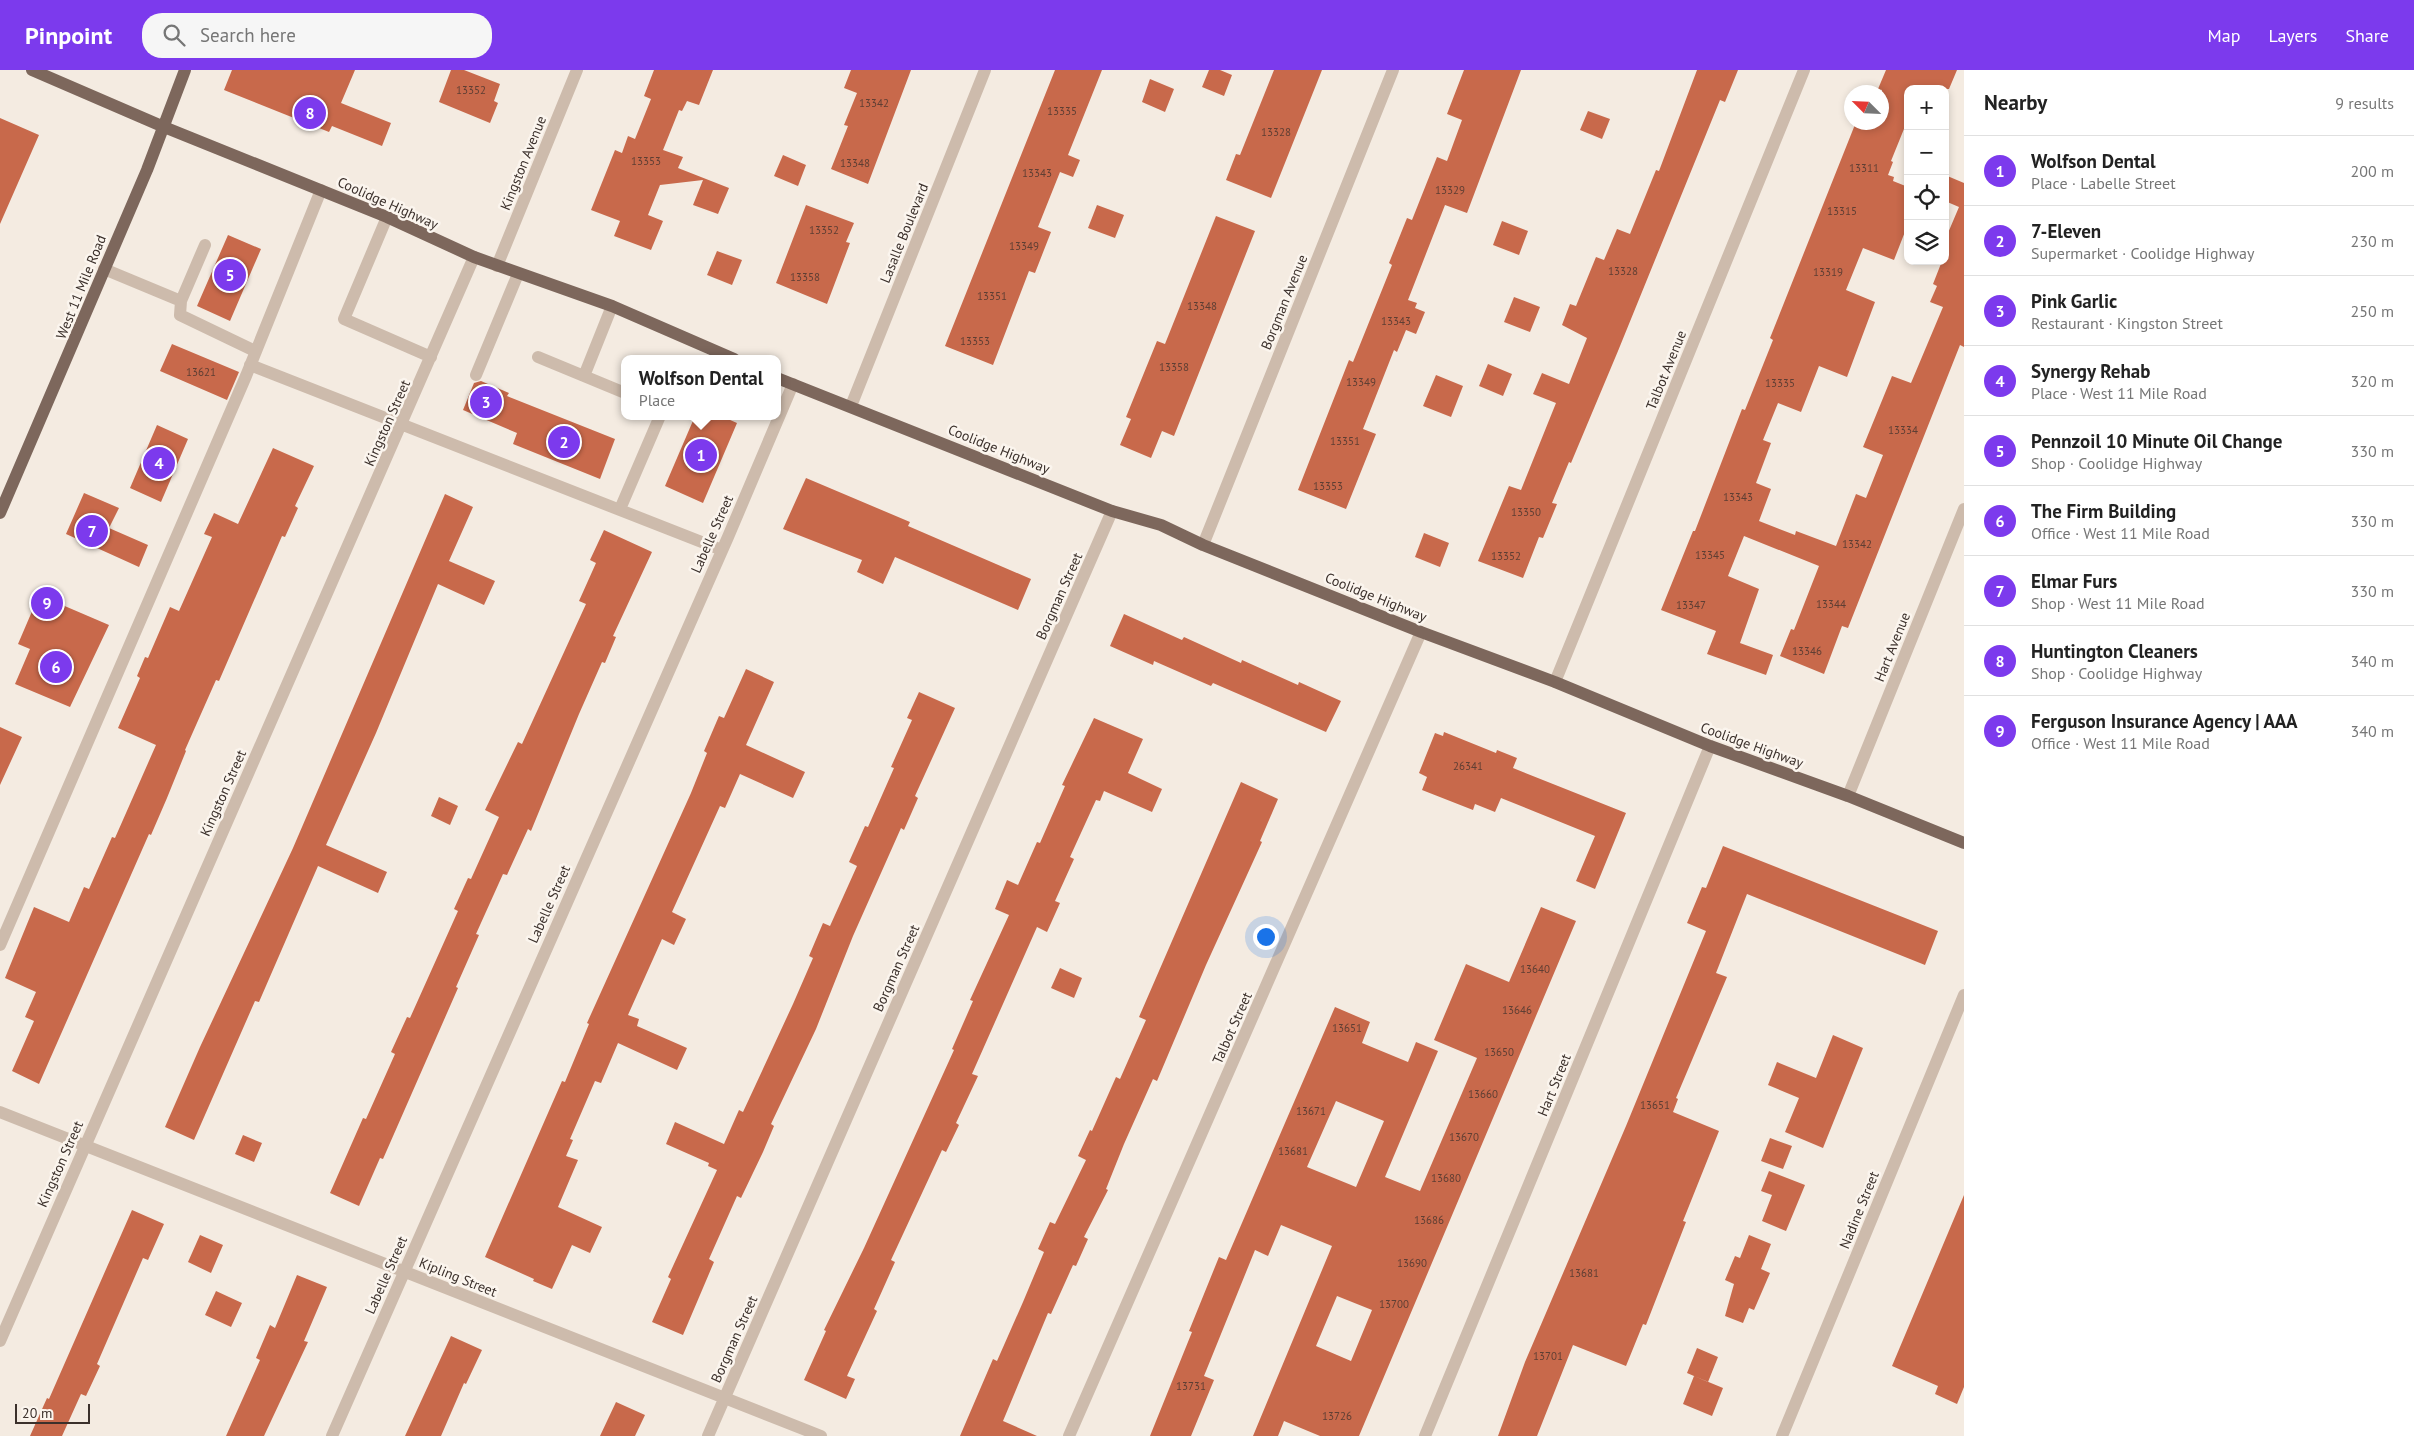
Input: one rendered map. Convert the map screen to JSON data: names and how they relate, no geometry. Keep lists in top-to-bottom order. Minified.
{"streets":{"main road":["Coolidge Highway","West 11 Mile Road"],"street":["Kingston Avenue","Lasalle Boulevard","Borgman Avenue","Talbot Avenue","Kingston Street","Labelle Street","Borgman Street","Hart Avenue","Talbot Street","Hart Street","Nadine Street","Kipling Street"]},"crossings":[["Kingston Avenue","Coolidge Highway"],["Coolidge Highway","Lasalle Boulevard"],["Coolidge Highway","West 11 Mile Road"],["Coolidge Highway","Borgman Avenue"],["Coolidge Highway","Talbot Avenue"],["Coolidge Highway","Kingston Street"],["Coolidge Highway","Labelle Street"],["Coolidge Highway","Borgman Street"],["Coolidge Highway","Hart Avenue"],["Coolidge Highway","Talbot Street"],["Coolidge Highway","Hart Street"],["Kingston Street","Kipling Street"],["Labelle Street","Kipling Street"],["Borgman Street","Kipling Street"]],"house_numbers":["13352","13342","13335","13328","13353","13348","13311","13343","13329","13315","13352","13349","13328","13319","13358","13351","13348","13343","13353","13358","13621","13349","13335","13334","13351","13353","13343","13350","13342","13345","13352","13344","13347","13346","26341","13640","13646","13651","13650","13660","13651","13671","13670","13681","13680","13686","13690","13681","13700","13701","13731","13726"],"scale_bar":"20 m","north":"top left","page":{"header":"Pinpoint","search":"Search here","nav":["Map","Layers","Share"],"heading":["Nearby","9 results"],"map_buttons":["+","−"],"pins":["8","5","3","2","1","4","7","9","6"],"list":[{"mark":"1","name":"Wolfson Dental","note":"Place · Labelle Street","value":"200 m"},{"mark":"2","name":"7-Eleven","note":"Supermarket · Coolidge Highway","value":"230 m"},{"mark":"3","name":"Pink Garlic","note":"Restaurant · Kingston Street","value":"250 m"},{"mark":"4","name":"Synergy Rehab","note":"Place · West 11 Mile Road","value":"320 m"},{"mark":"5","name":"Pennzoil 10 Minute Oil Change","note":"Shop · Coolidge Highway","value":"330 m"},{"mark":"6","name":"The Firm Building","note":"Office · West 11 Mile Road","value":"330 m"},{"mark":"7","name":"Elmar Furs","note":"Shop · West 11 Mile Road","value":"330 m"},{"mark":"8","name":"Huntington Cleaners","note":"Shop · Coolidge Highway","value":"340 m"},{"mark":"9","name":"Ferguson Insurance Agency | AAA","note":"Office · West 11 Mile Road","value":"340 m"}],"popup":["Wolfson Dental","Place"],"scale":"20 m"}}
